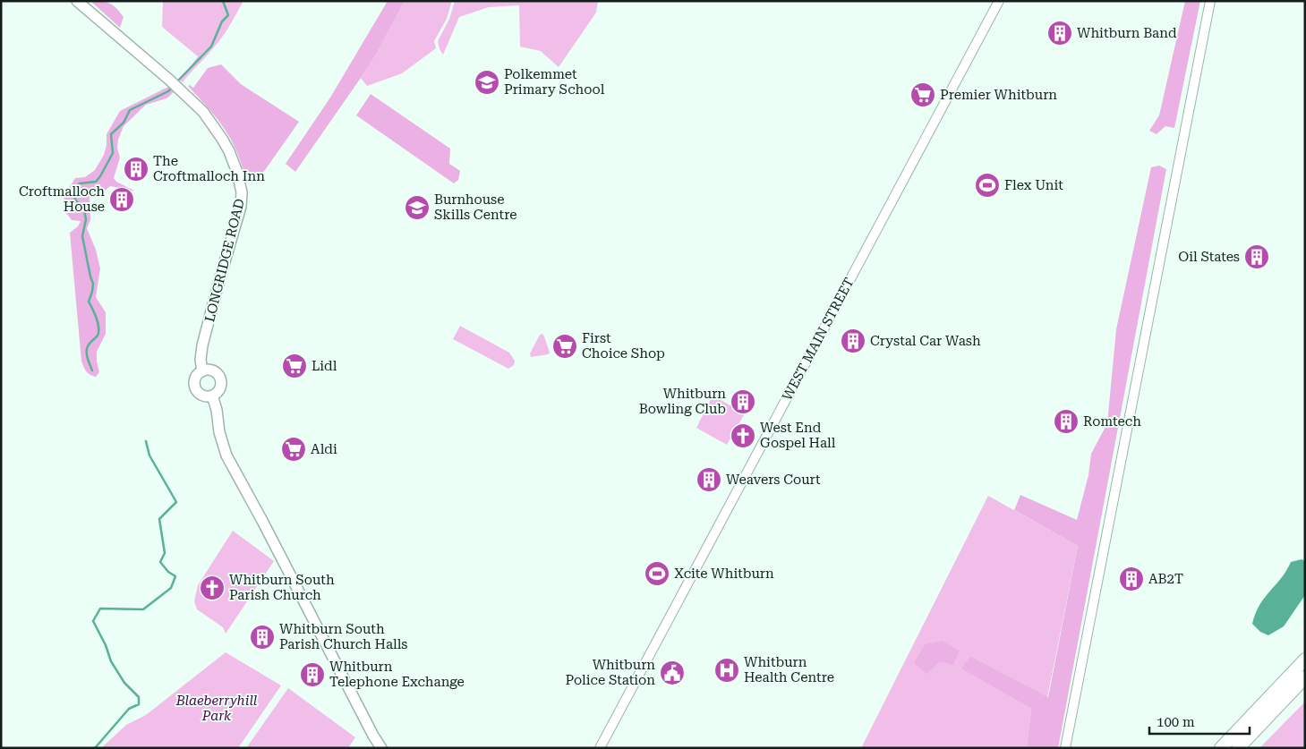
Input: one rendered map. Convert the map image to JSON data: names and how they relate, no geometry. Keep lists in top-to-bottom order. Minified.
{"streets":{"main road":["LONGRIDGE ROAD","WEST MAIN STREET"]},"parks":["Blaeberryhill Park"],"places":{"building":["Whitburn Band","The Croftmalloch Inn","Croftmalloch House","Oil States","Crystal Car Wash","Whitburn Bowling Club","Romtech","Weavers Court","AB2T","Whitburn South Parish Church Halls","Whitburn Telephone Exchange"],"school or university":["Polkemmet Primary School","Burnhouse Skills Centre"],"supermarket":["Premier Whitburn","First Choice Shop","Lidl","Aldi"],"sports":["Flex Unit","Xcite Whitburn"],"church":["West End Gospel Hall","Whitburn South Parish Church"],"hospital":["Whitburn Health Centre"],"public building":["Whitburn Police Station"]},"scale_bar":"100 m"}
